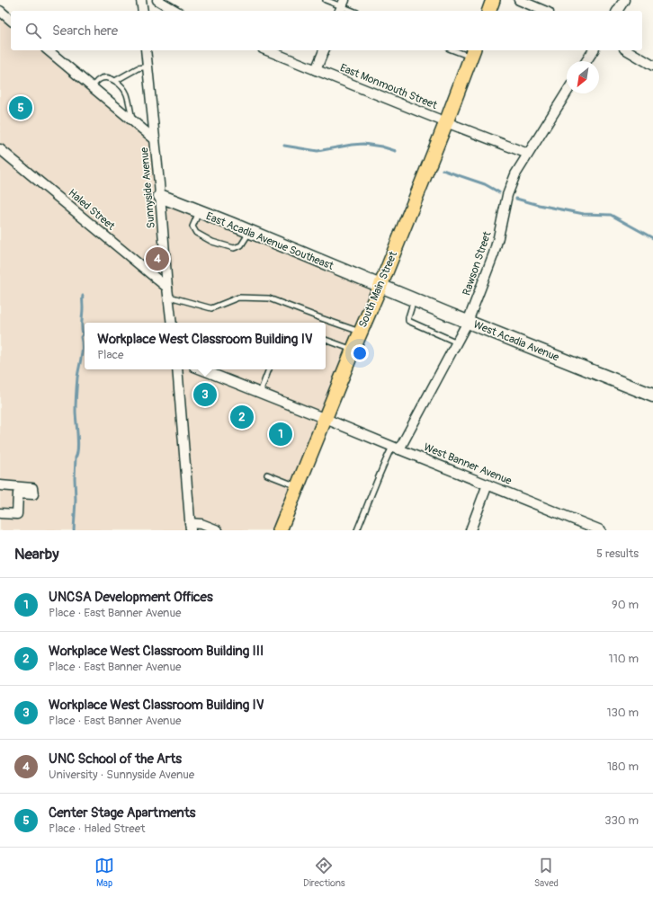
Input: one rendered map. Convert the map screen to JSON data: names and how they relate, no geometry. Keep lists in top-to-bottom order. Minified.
{"streets":{"main road":["South Main Street"],"street":["East Monmouth Street","Sunnyside Avenue","Haled Street","East Acadia Avenue Southeast","Rawson Street","West Acadia Avenue","West Banner Avenue"]},"crossings":[["East Monmouth Street","Rawson Street"],["East Monmouth Street","South Main Street"],["Sunnyside Avenue","Haled Street"],["Sunnyside Avenue","East Acadia Avenue Southeast"],["East Acadia Avenue Southeast","South Main Street"],["East Acadia Avenue Southeast","West Acadia Avenue"],["Rawson Street","West Acadia Avenue"],["Rawson Street","West Banner Avenue"],["South Main Street","West Acadia Avenue"],["South Main Street","West Banner Avenue"]],"north":"bottom left","page":{"search":"Search here","pins":["5","4","3","2","1"],"popup":["Workplace West Classroom Building IV","Place"],"heading":["Nearby","5 results"],"list":[{"mark":"1","name":"UNCSA Development Offices","note":"Place · East Banner Avenue","value":"90 m"},{"mark":"2","name":"Workplace West Classroom Building III","note":"Place · East Banner Avenue","value":"110 m"},{"mark":"3","name":"Workplace West Classroom Building IV","note":"Place · East Banner Avenue","value":"130 m"},{"mark":"4","name":"UNC School of the Arts","note":"University · Sunnyside Avenue","value":"180 m"},{"mark":"5","name":"Center Stage Apartments","note":"Place · Haled Street","value":"330 m"}],"nav":["Map","Directions","Saved"]}}
